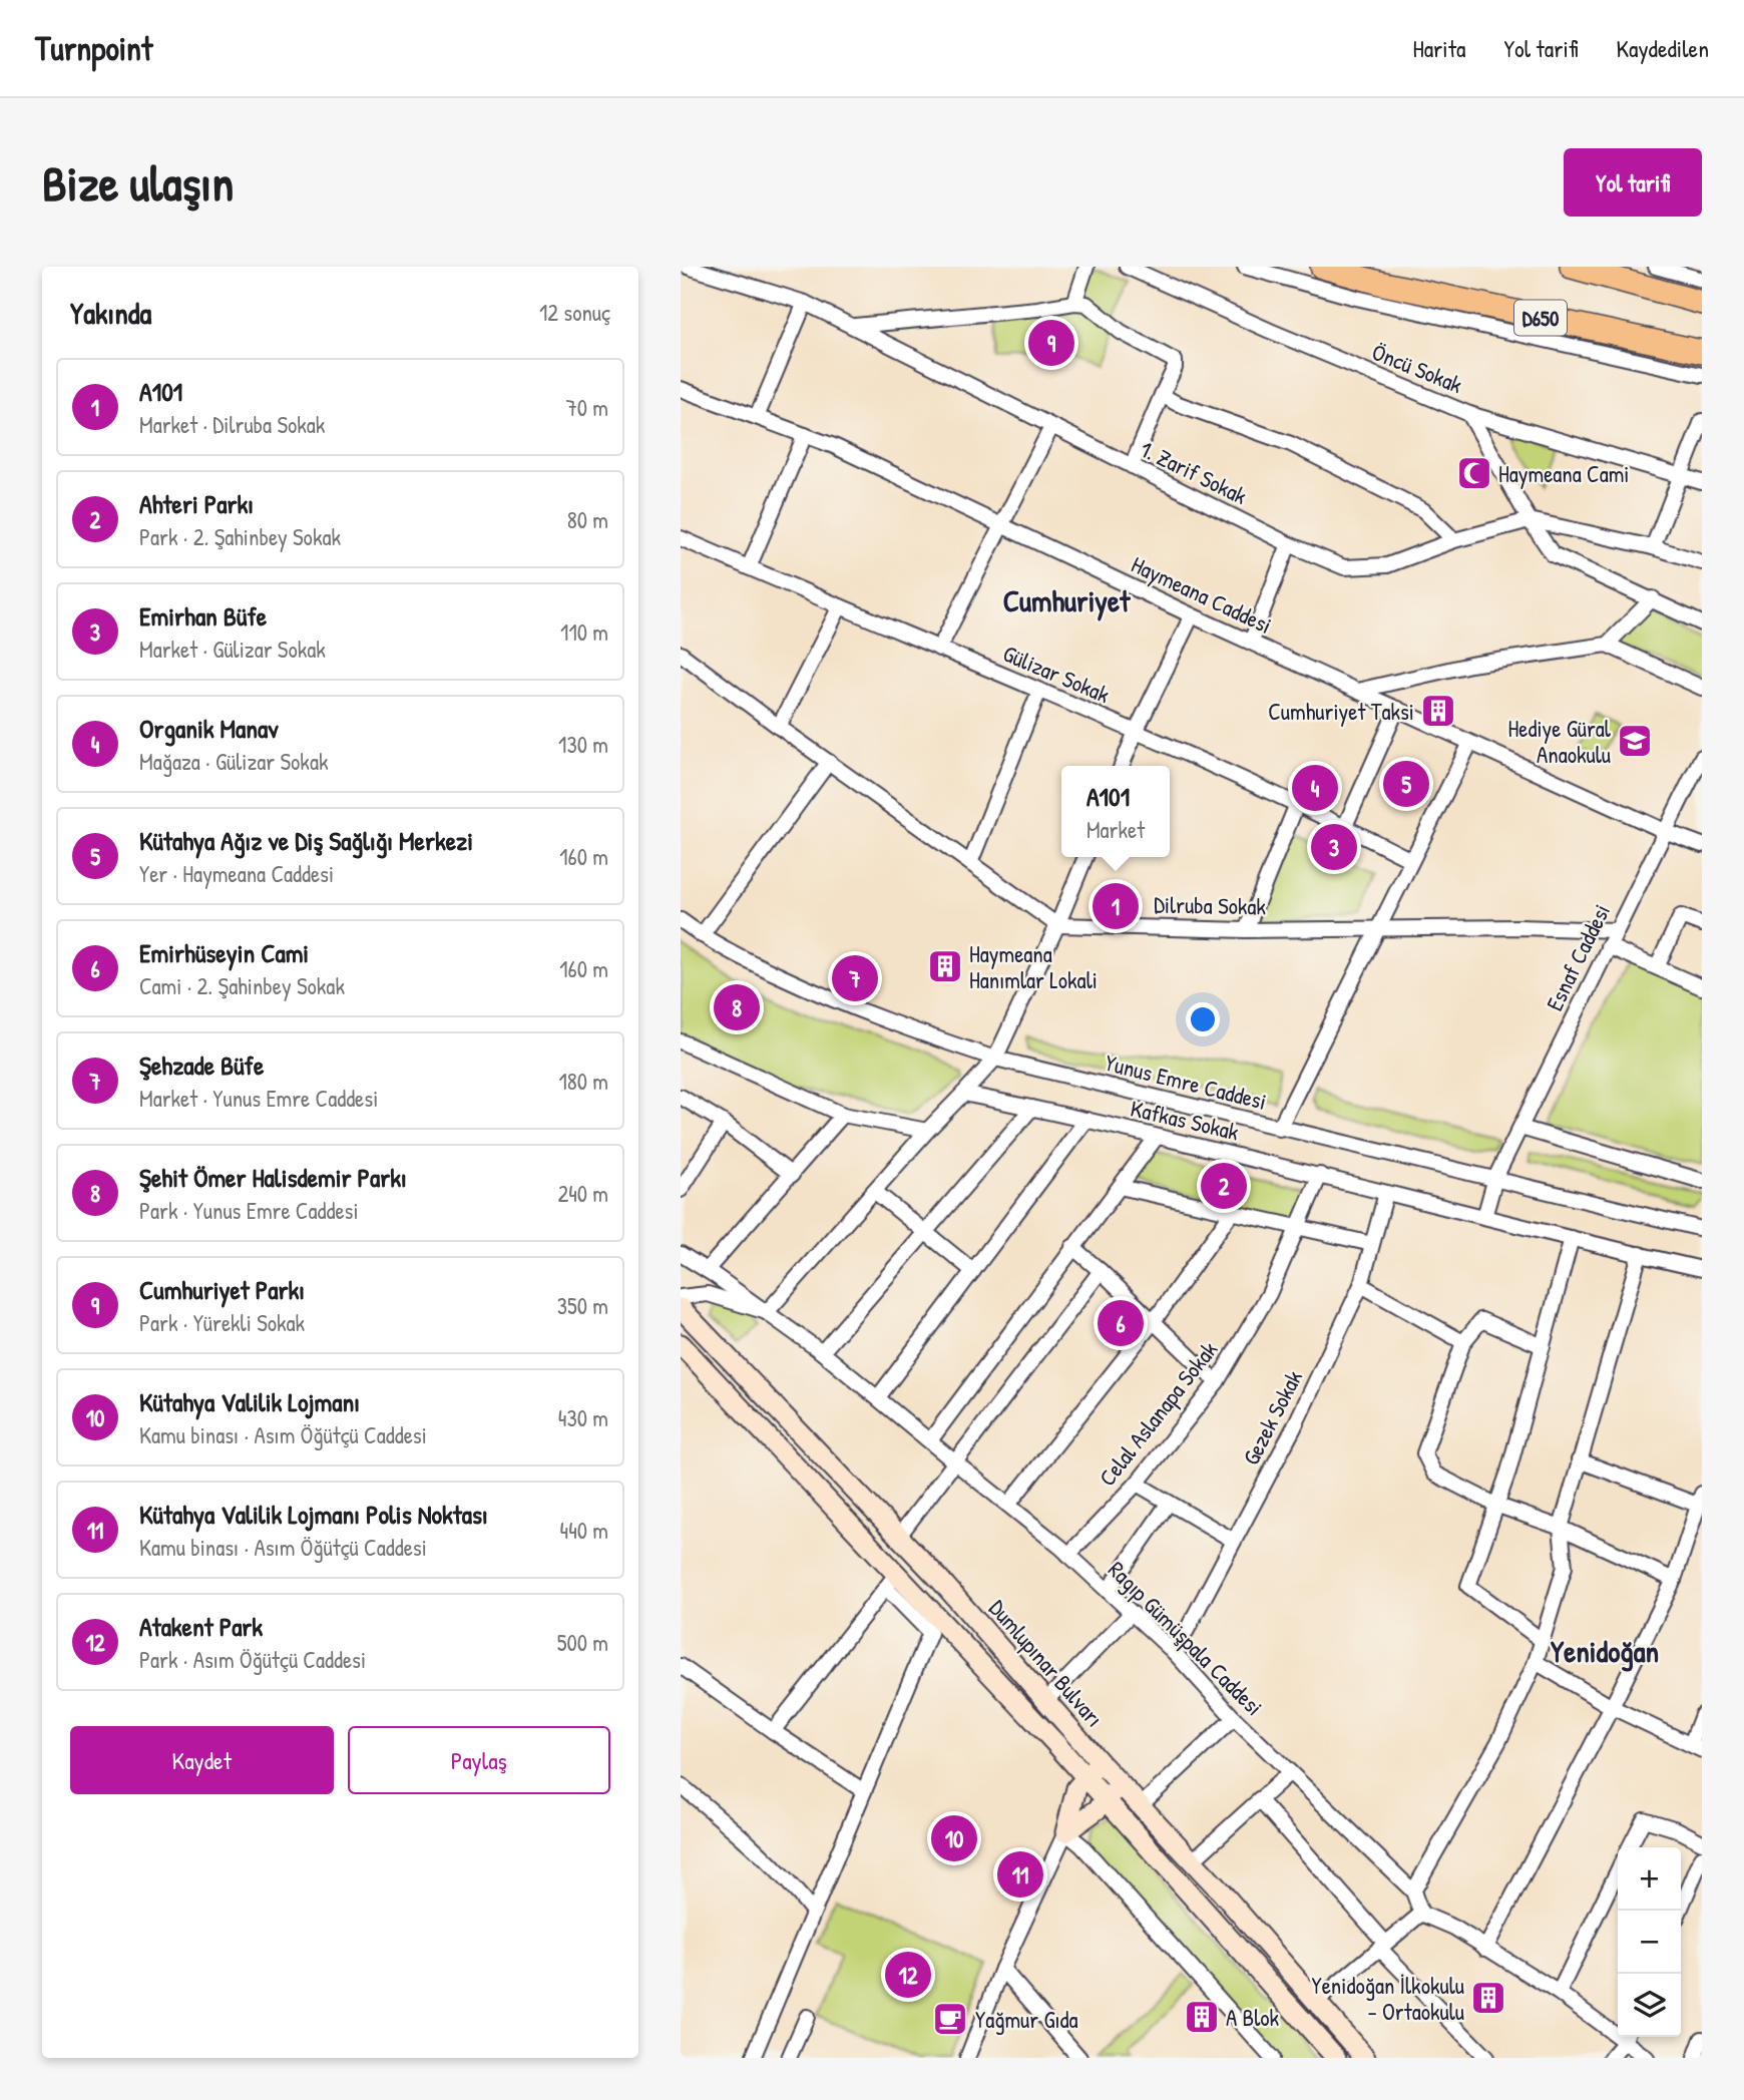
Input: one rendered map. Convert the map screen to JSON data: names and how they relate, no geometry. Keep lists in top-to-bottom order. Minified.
{"streets":{"highway":["D650"],"main road":["Dumlupınar Bulvarı"],"street":["Öncü Sokak","1. Zarif Sokak","Haymeana Caddesi","Gülizar Sokak","Dilruba Sokak","Esnaf Caddesi","Yunus Emre Caddesi","Kafkas Sokak","Celal Aslanapa Sokak","Gezek Sokak","Ragıp Gümüşpala Caddesi"]},"crossings":[["Haymeana Caddesi","Esnaf Caddesi"],["Dilruba Sokak","Esnaf Caddesi"],["Esnaf Caddesi","Yunus Emre Caddesi"],["Esnaf Caddesi","Kafkas Sokak"],["Kafkas Sokak","Celal Aslanapa Sokak"],["Kafkas Sokak","Gezek Sokak"],["Celal Aslanapa Sokak","Ragıp Gümüşpala Caddesi"],["Gezek Sokak","Ragıp Gümüşpala Caddesi"]],"districts":["Cumhuriyet","Yenidoğan"],"places":{"mosque":["Haymeana Cami"],"building":["Cumhuriyet Taksi","Haymeana Hanımlar Lokali","Yenidoğan İlkokulu - Ortaokulu","A Blok"],"school or university":["Hediye Güral Anaokulu"],"cafe":["Yağmur Gıda"]},"page":{"header":"Turnpoint","nav":["Harita","Yol tarifi","Kaydedilen"],"buttons":["Yol tarifi",["Kaydet","Paylaş"]],"title":"Bize ulaşın","heading":["Yakında","12 sonuç"],"pins":["9","5","4","3","1","7","8","2","6","10","11","12"],"list":[{"mark":"1","name":"A101","note":"Market · Dilruba Sokak","value":"70 m"},{"mark":"2","name":"Ahteri Parkı","note":"Park · 2. Şahinbey Sokak","value":"80 m"},{"mark":"3","name":"Emirhan Büfe","note":"Market · Gülizar Sokak","value":"110 m"},{"mark":"4","name":"Organik Manav","note":"Mağaza · Gülizar Sokak","value":"130 m"},{"mark":"5","name":"Kütahya Ağız ve Diş Sağlığı Merkezi","note":"Yer · Haymeana Caddesi","value":"160 m"},{"mark":"6","name":"Emirhüseyin Cami","note":"Cami · 2. Şahinbey Sokak","value":"160 m"},{"mark":"7","name":"Şehzade Büfe","note":"Market · Yunus Emre Caddesi","value":"180 m"},{"mark":"8","name":"Şehit Ömer Halisdemir Parkı","note":"Park · Yunus Emre Caddesi","value":"240 m"},{"mark":"9","name":"Cumhuriyet Parkı","note":"Park · Yürekli Sokak","value":"350 m"},{"mark":"10","name":"Kütahya Valilik Lojmanı","note":"Kamu binası · Asım Öğütçü Caddesi","value":"430 m"},{"mark":"11","name":"Kütahya Valilik Lojmanı Polis Noktası","note":"Kamu binası · Asım Öğütçü Caddesi","value":"440 m"},{"mark":"12","name":"Atakent Park","note":"Park · Asım Öğütçü Caddesi","value":"500 m"}],"popup":["A101","Market"],"map_buttons":["+","−"]}}
